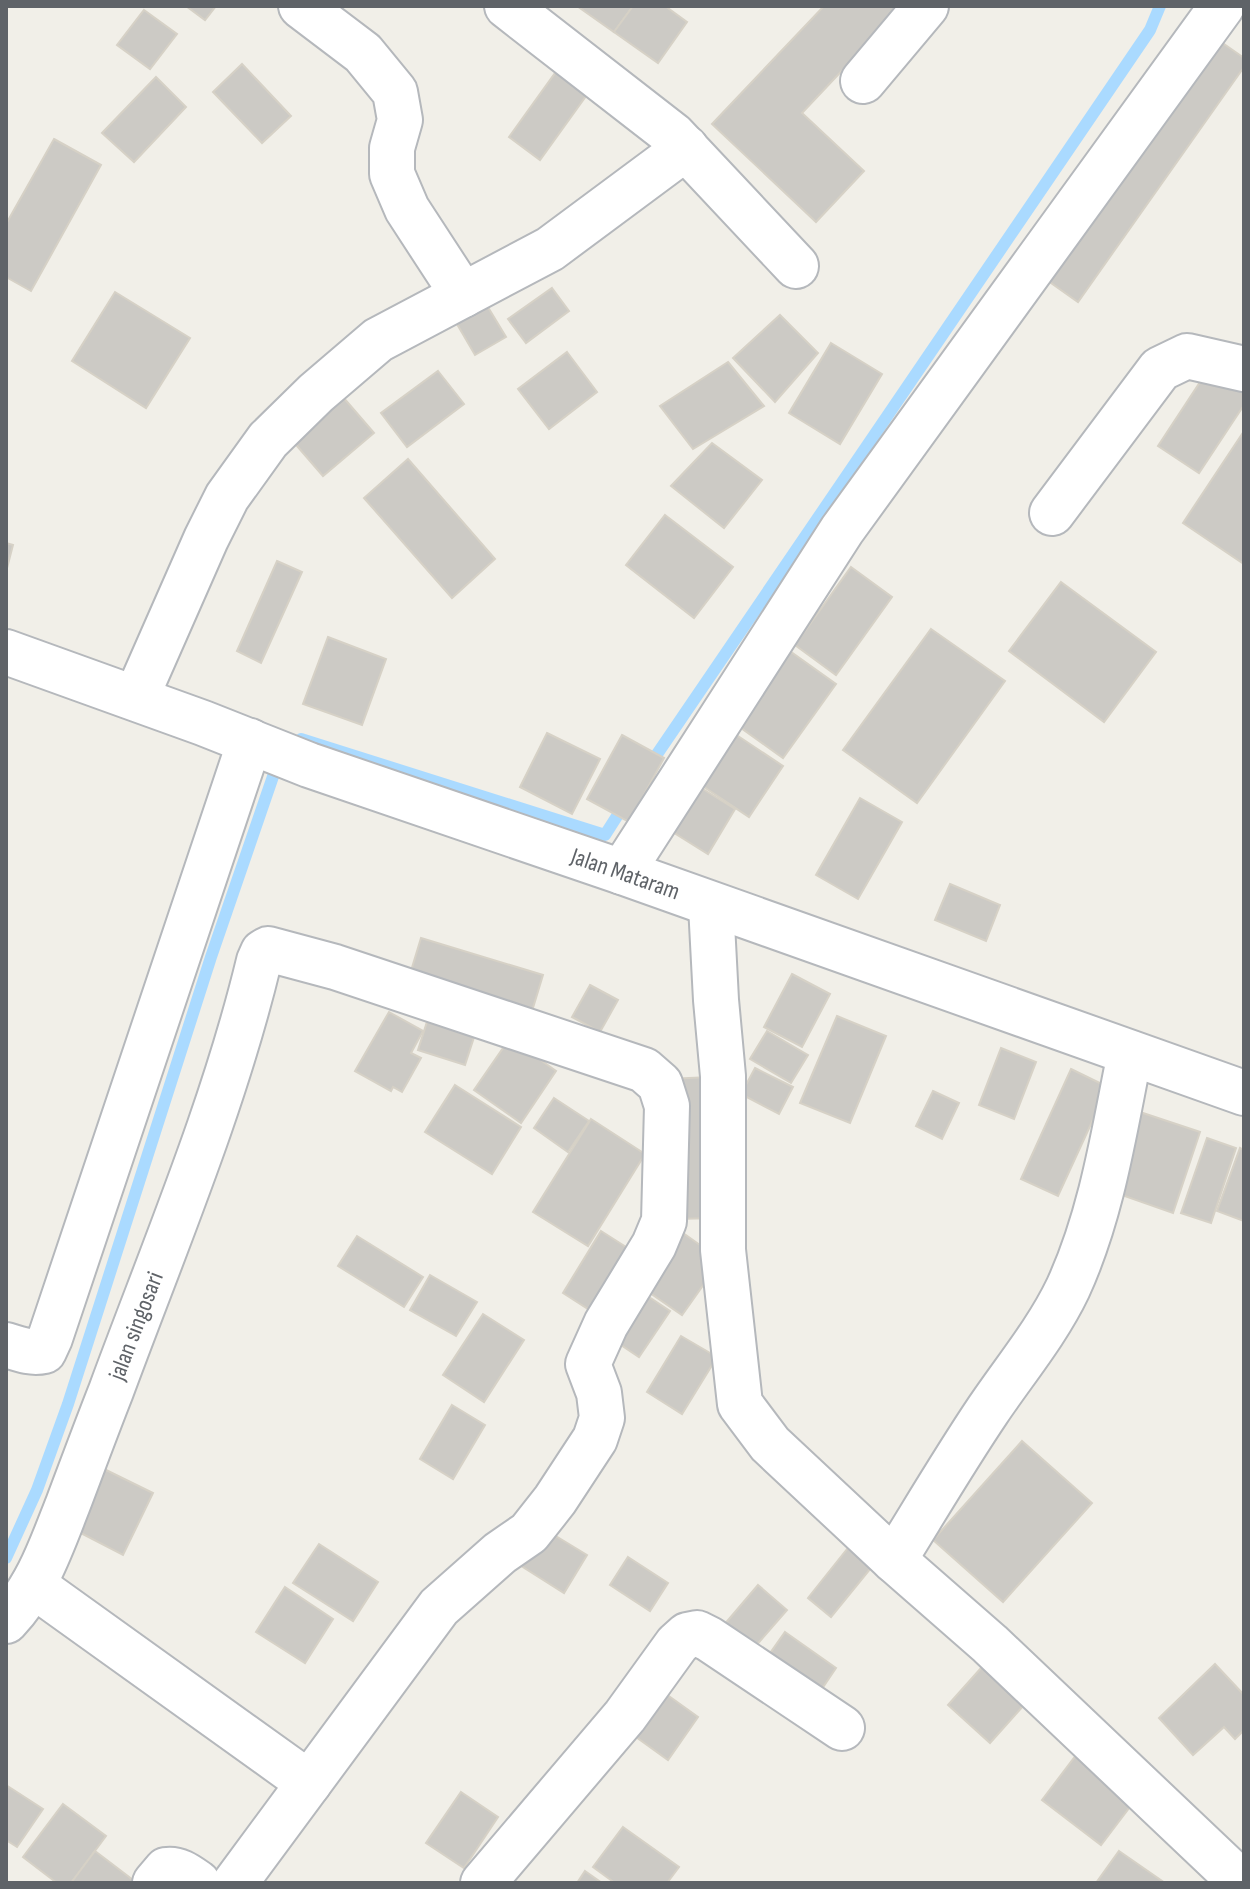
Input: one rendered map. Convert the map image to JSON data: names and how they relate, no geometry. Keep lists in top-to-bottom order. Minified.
{"streets":{"street":["Jalan Mataram","jalan singosari"]}}
